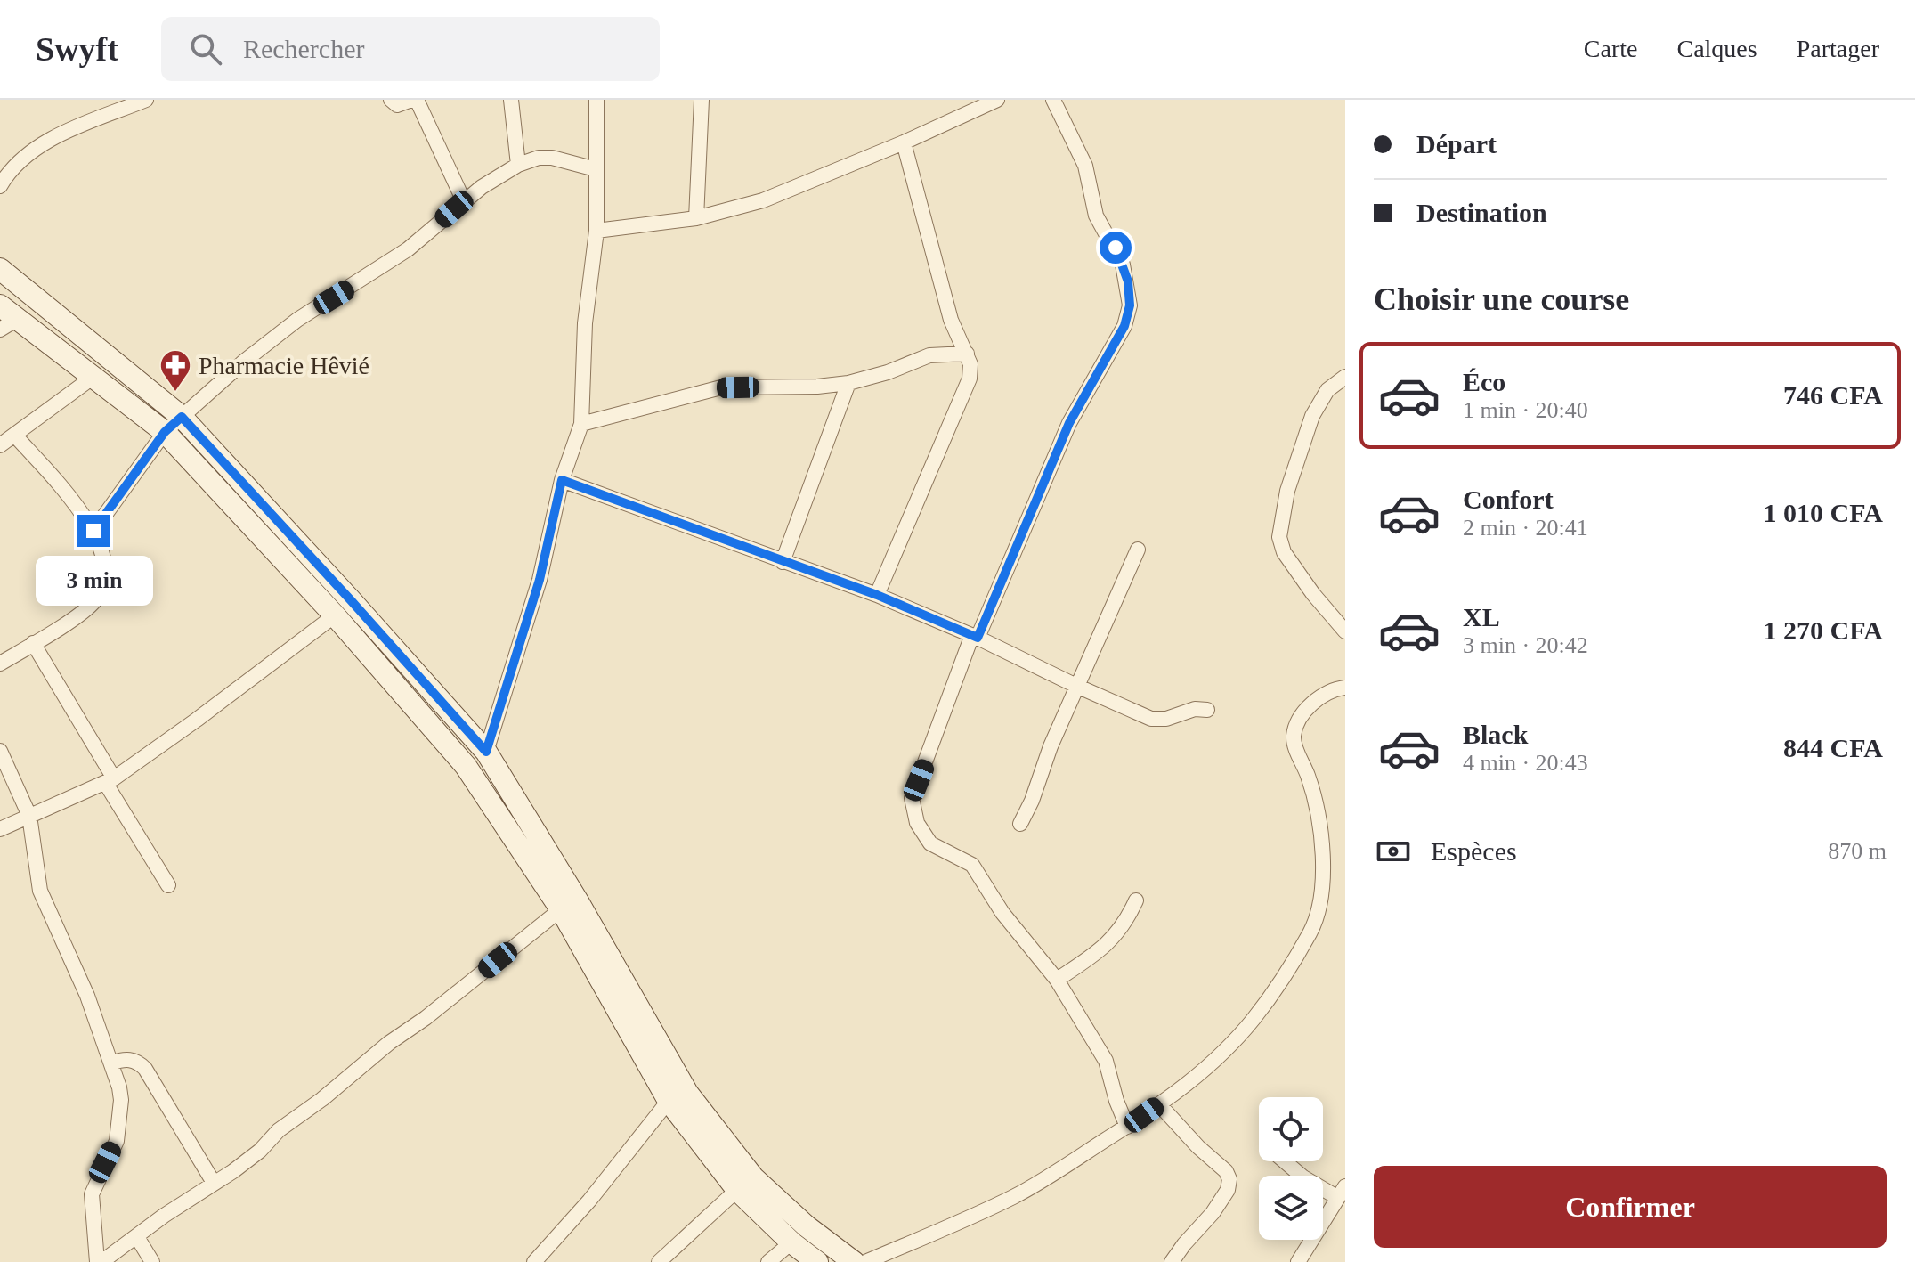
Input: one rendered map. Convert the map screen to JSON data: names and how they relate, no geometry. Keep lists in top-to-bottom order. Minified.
{"places":{"pharmacy":["Pharmacie Hêvié"]},"page":{"header":"Swyft","search":"Rechercher","nav":["Carte","Calques","Partager"],"banner":["Départ","Destination"],"heading":"Choisir une course","list":[{"name":"Éco","note":"1 min · 20:40","value":"746 CFA"},{"name":"Confort","note":"2 min · 20:41","value":"1 010 CFA"},{"name":"XL","note":"3 min · 20:42","value":"1 270 CFA"},{"name":"Black","note":"4 min · 20:43","value":"844 CFA"}],"bubble":"3 min","pay":["Espèces","870 m"],"buttons":"Confirmer"}}
